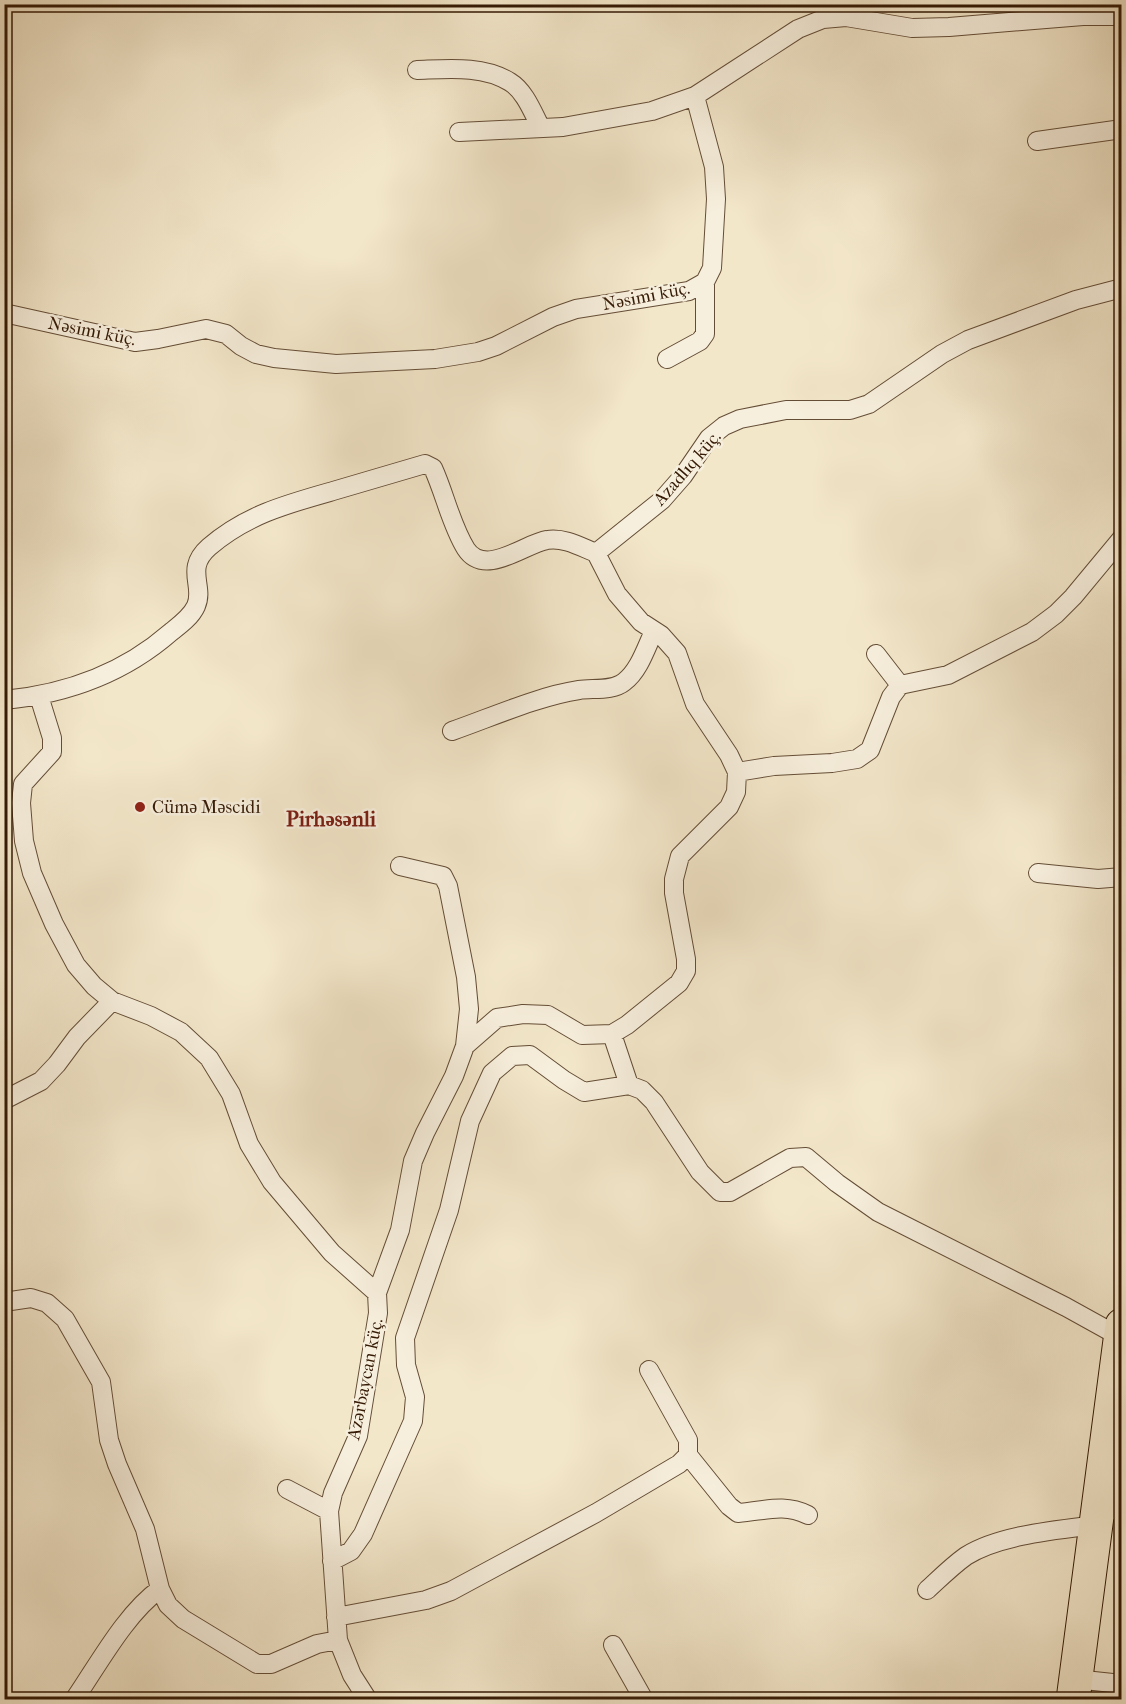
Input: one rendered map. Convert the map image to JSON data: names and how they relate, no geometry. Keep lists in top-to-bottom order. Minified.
{"streets":{"street":["Nəsimi küç.","Azadlıq küç.","Azərbaycan küç."]},"districts":["Pirhəsənli"],"places":["Cümə Məscidi"]}
